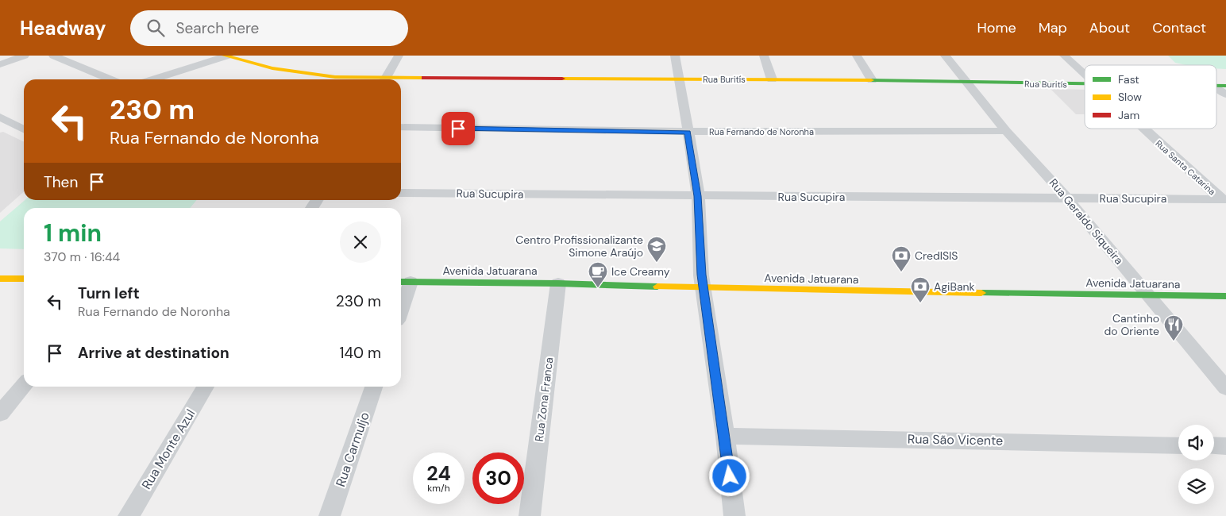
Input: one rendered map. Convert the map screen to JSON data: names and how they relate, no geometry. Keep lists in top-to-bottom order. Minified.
{"streets":{"street":["Rua Buritís","Rua Fernando de Noronha","Rua Santa Catarina","Rua Sucupira","Rua Geraldo Siqueira","Avenida Jatuarana","Rua Zona Franca","Rua São Vicente","Rua Monte Azul","Rua Carmuljo"]},"crossings":[["Rua Buritís","Rua Geraldo Siqueira"],["Rua Fernando de Noronha","Rua Geraldo Siqueira"],["Rua Santa Catarina","Rua Sucupira"],["Rua Sucupira","Rua Geraldo Siqueira"],["Rua Geraldo Siqueira","Avenida Jatuarana"],["Avenida Jatuarana","Rua Zona Franca"]],"places":{"school or university":["Centro Profissionalizante Simone Araújo"],"bank":["CredISIS","AgiBank"],"cafe":["Ice Creamy"],"restaurant":["Cantinho do Oriente"]},"legend":["Fast","Slow","Jam"],"page":{"header":"Headway","search":"Search here","nav":["Home","Map","About","Contact"],"turn":["230 m","Rua Fernando de Noronha"],"then":"Then","heading":["1 min","370 m · 16:44"],"list":[{"name":"Turn left","note":"Rua Fernando de Noronha","value":"230 m"},{"name":"Arrive at destination","value":"140 m"}],"speed":"24 km/h","limit":"30"}}
